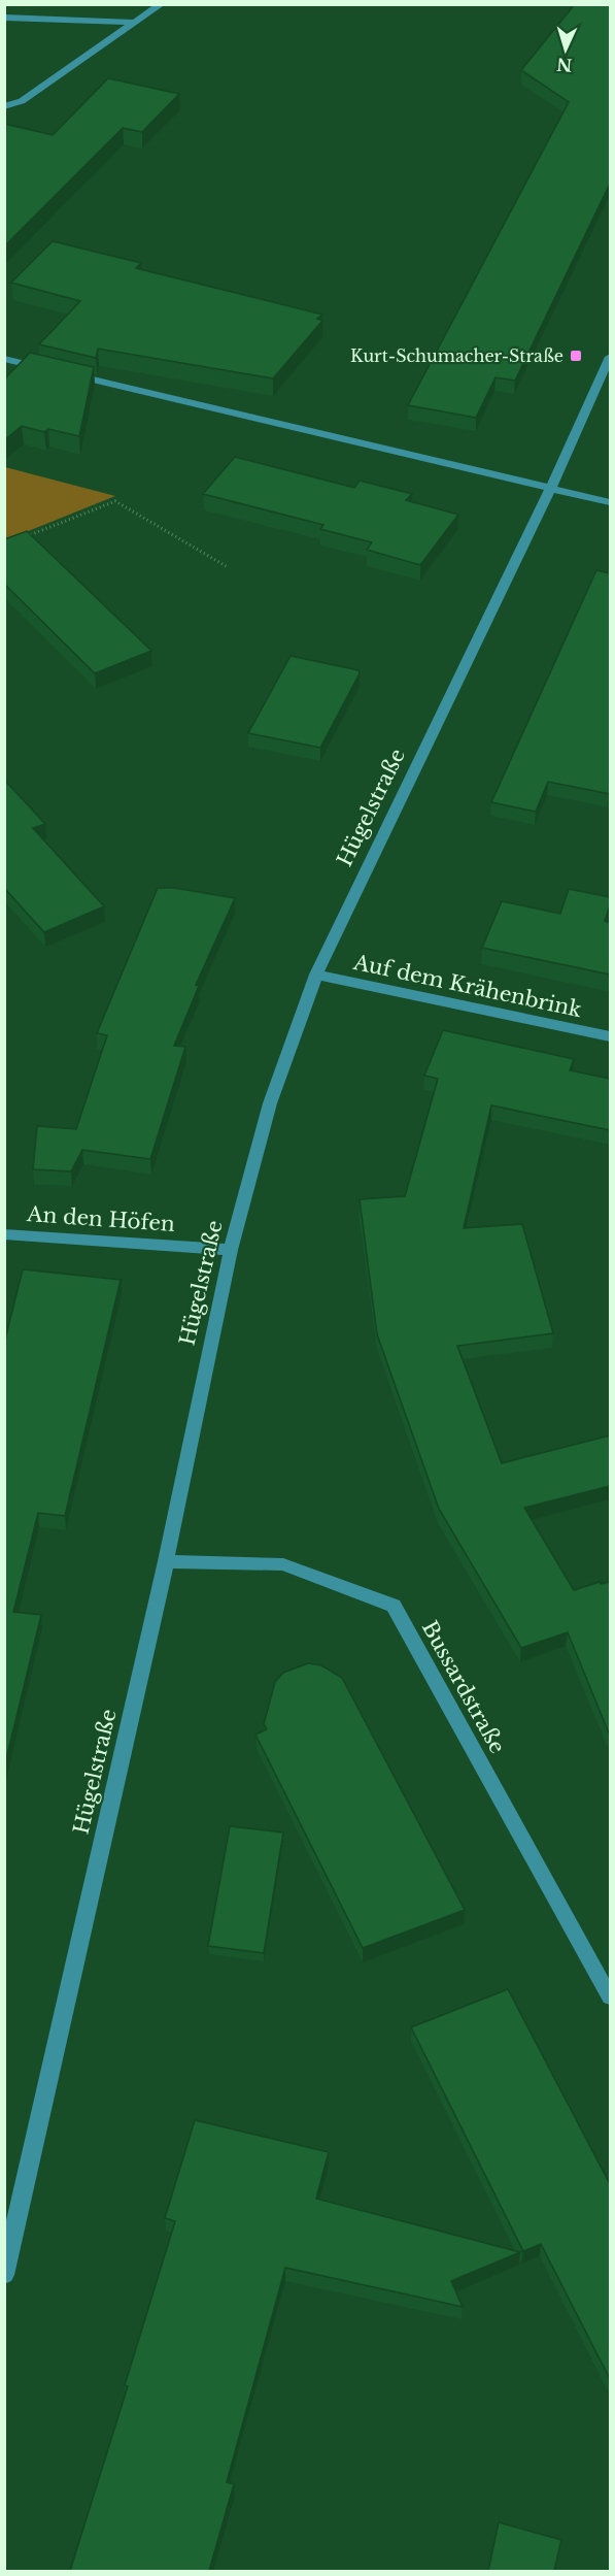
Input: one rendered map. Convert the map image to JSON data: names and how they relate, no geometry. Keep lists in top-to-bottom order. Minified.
{"streets":{"street":["Hügelstraße","Auf dem Krähenbrink","An den Höfen","Bussardstraße"]},"crossings":[["Hügelstraße","Auf dem Krähenbrink"],["Hügelstraße","An den Höfen"],["Hügelstraße","Bussardstraße"]],"places":{"transit":["Kurt-Schumacher-Straße"]},"north":"bottom"}
